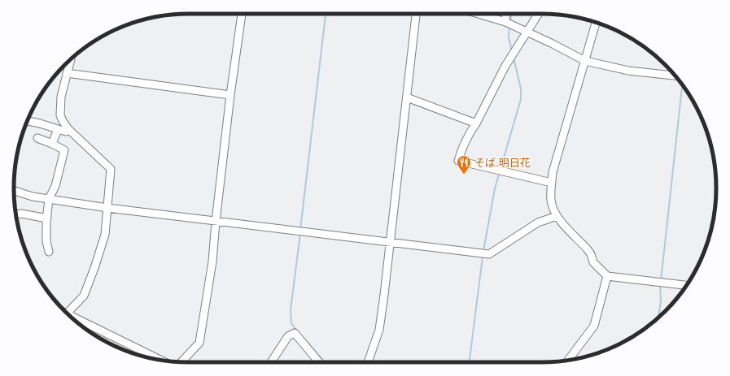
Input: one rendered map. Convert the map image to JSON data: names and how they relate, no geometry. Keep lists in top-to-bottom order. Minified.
{"places":{"restaurant":["そば 明日花"]}}
